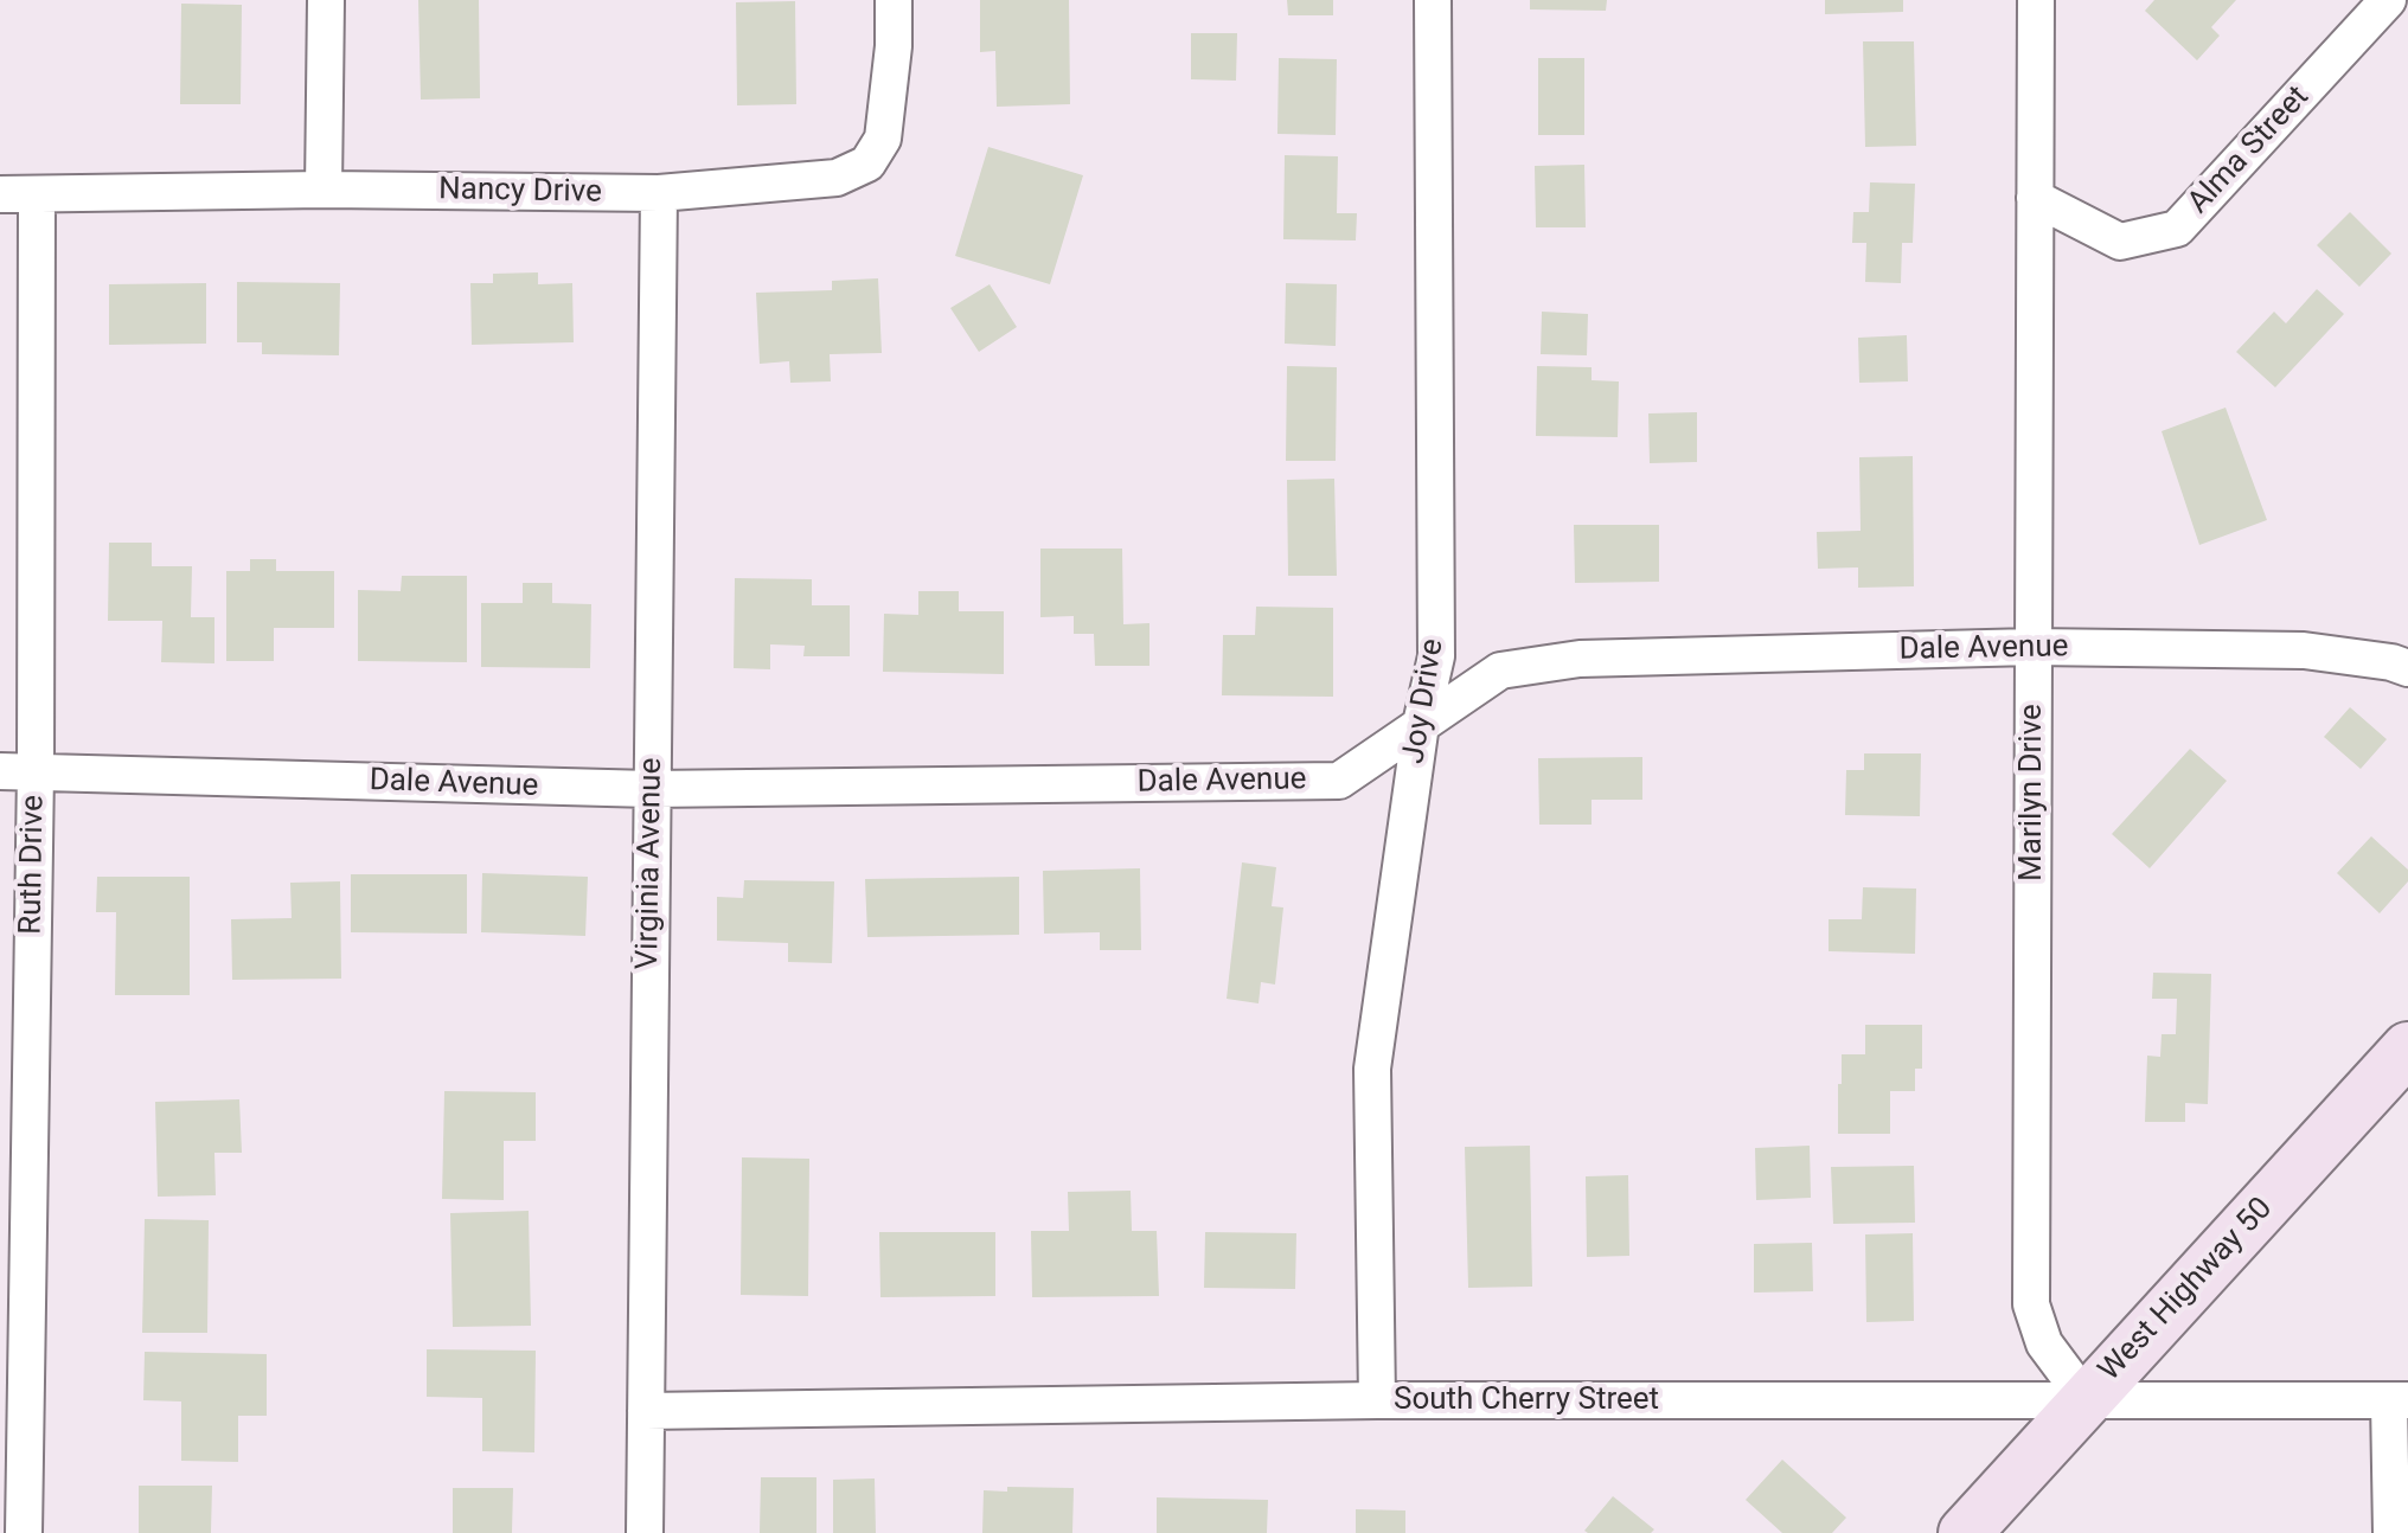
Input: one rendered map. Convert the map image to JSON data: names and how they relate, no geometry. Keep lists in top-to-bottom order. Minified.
{"streets":{"main road":["West Highway 50"],"street":["Alma Street","Nancy Drive","Dale Avenue","Joy Drive","Marilyn Drive","Virginia Avenue","Ruth Drive","South Cherry Street"]},"crossings":[["Alma Street","Marilyn Drive"],["Nancy Drive","Virginia Avenue"],["Nancy Drive","Ruth Drive"],["Dale Avenue","Joy Drive"],["Dale Avenue","Marilyn Drive"],["Dale Avenue","Virginia Avenue"],["Dale Avenue","Ruth Drive"],["Joy Drive","South Cherry Street"],["Marilyn Drive","West Highway 50"],["Marilyn Drive","South Cherry Street"],["Virginia Avenue","South Cherry Street"],["West Highway 50","South Cherry Street"]]}
